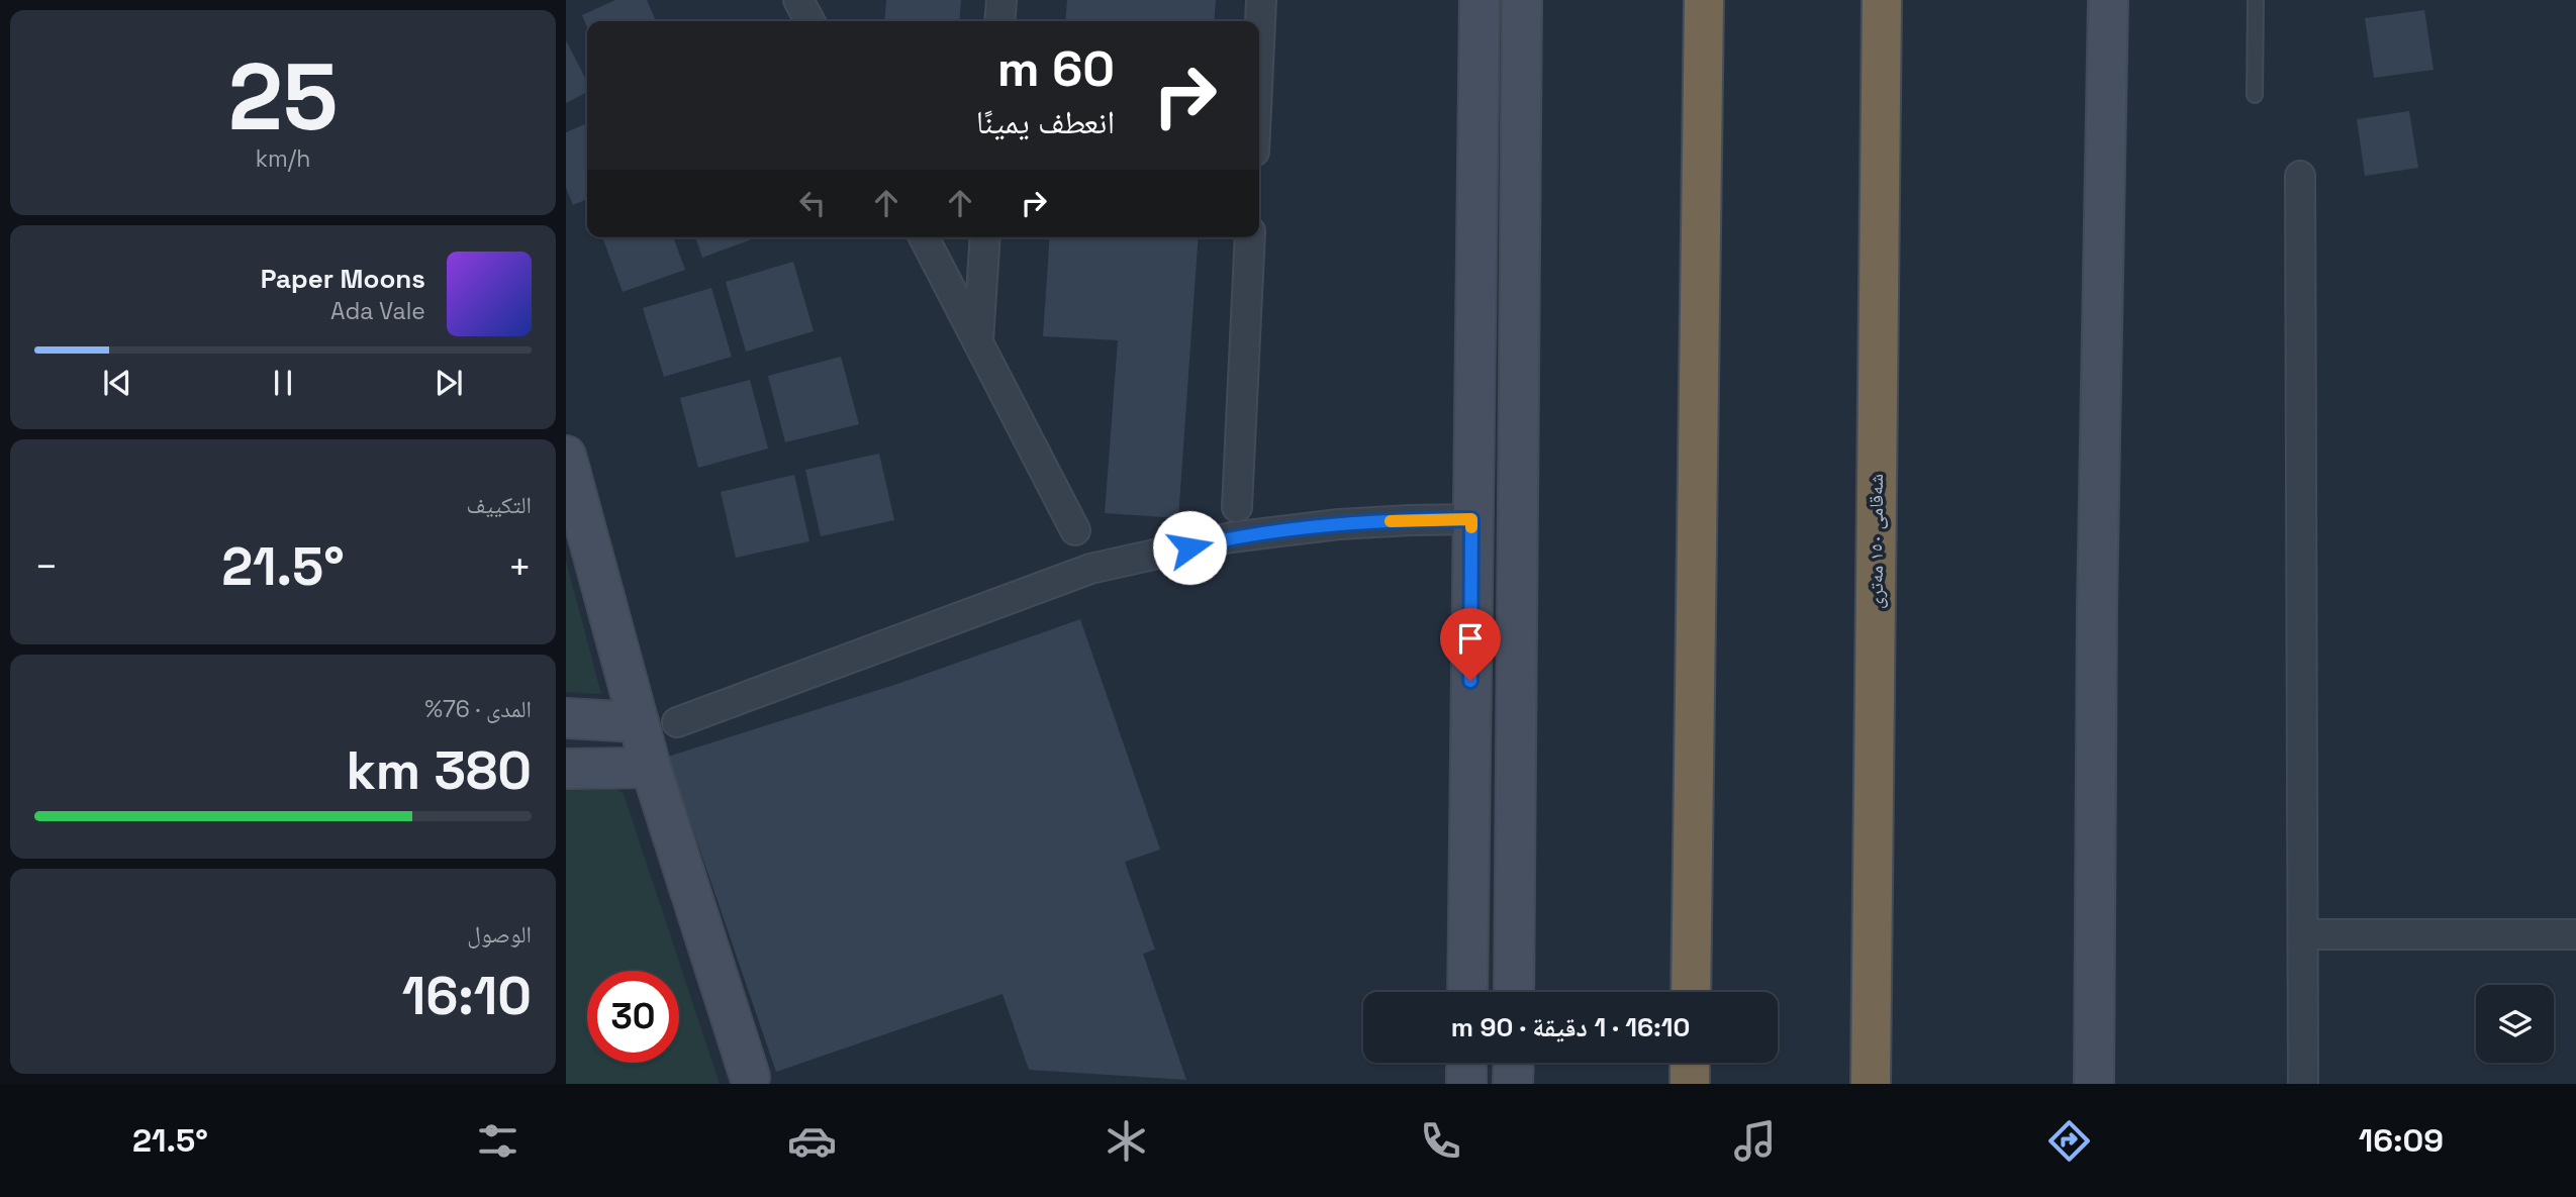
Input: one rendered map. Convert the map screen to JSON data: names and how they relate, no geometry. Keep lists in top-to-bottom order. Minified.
{"streets":{"highway":["شەقامی ١٥٠ مەتری"]},"page":{"tile":[["25","km/h"],"التكييف",["المدى · 76%","380 km"],["الوصول","16:10"]],"turn":["60 m","انعطف يمينًا"],"song":["Paper Moons","Ada Vale"],"heat":["−","21.5°","+"],"limit":"30","trip":"16:10 · 1 دقيقة · 90 m","tabs":["16:09","21.5°"]}}
